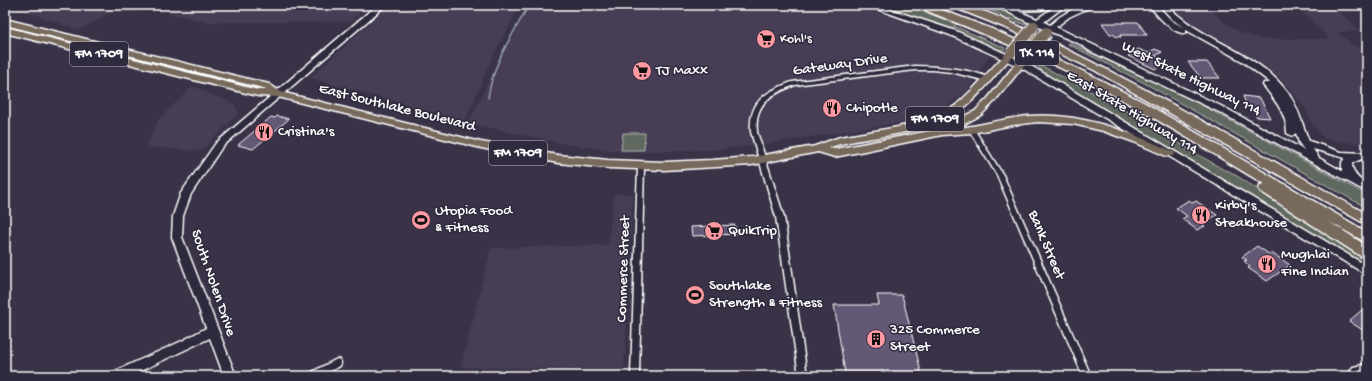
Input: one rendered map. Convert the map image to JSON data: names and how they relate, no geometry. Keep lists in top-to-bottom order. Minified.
{"streets":{"highway":["TX 114"],"main road":["FM 1709","West State Highway 114","East Southlake Boulevard","East State Highway 114","South Nolen Drive"],"street":["Gateway Drive","Bank Street","Commerce Street"]},"crossings":[["FM 1709","West State Highway 114"],["FM 1709","East Southlake Boulevard"],["FM 1709","East State Highway 114"],["Gateway Drive","East Southlake Boulevard"],["West State Highway 114","East Southlake Boulevard"],["East Southlake Boulevard","East State Highway 114"],["East Southlake Boulevard","Commerce Street"],["East Southlake Boulevard","South Nolen Drive"]],"places":{"supermarket":["Kohl's","TJ Maxx","QuikTrip"],"restaurant":["Chipotle","Cristina's","Kirby's Steakhouse","Mughlai Fine Indian"],"sports":["Utopia Food & Fitness","Southlake Strength & Fitness"],"building":["325 Commerce Street"]}}
